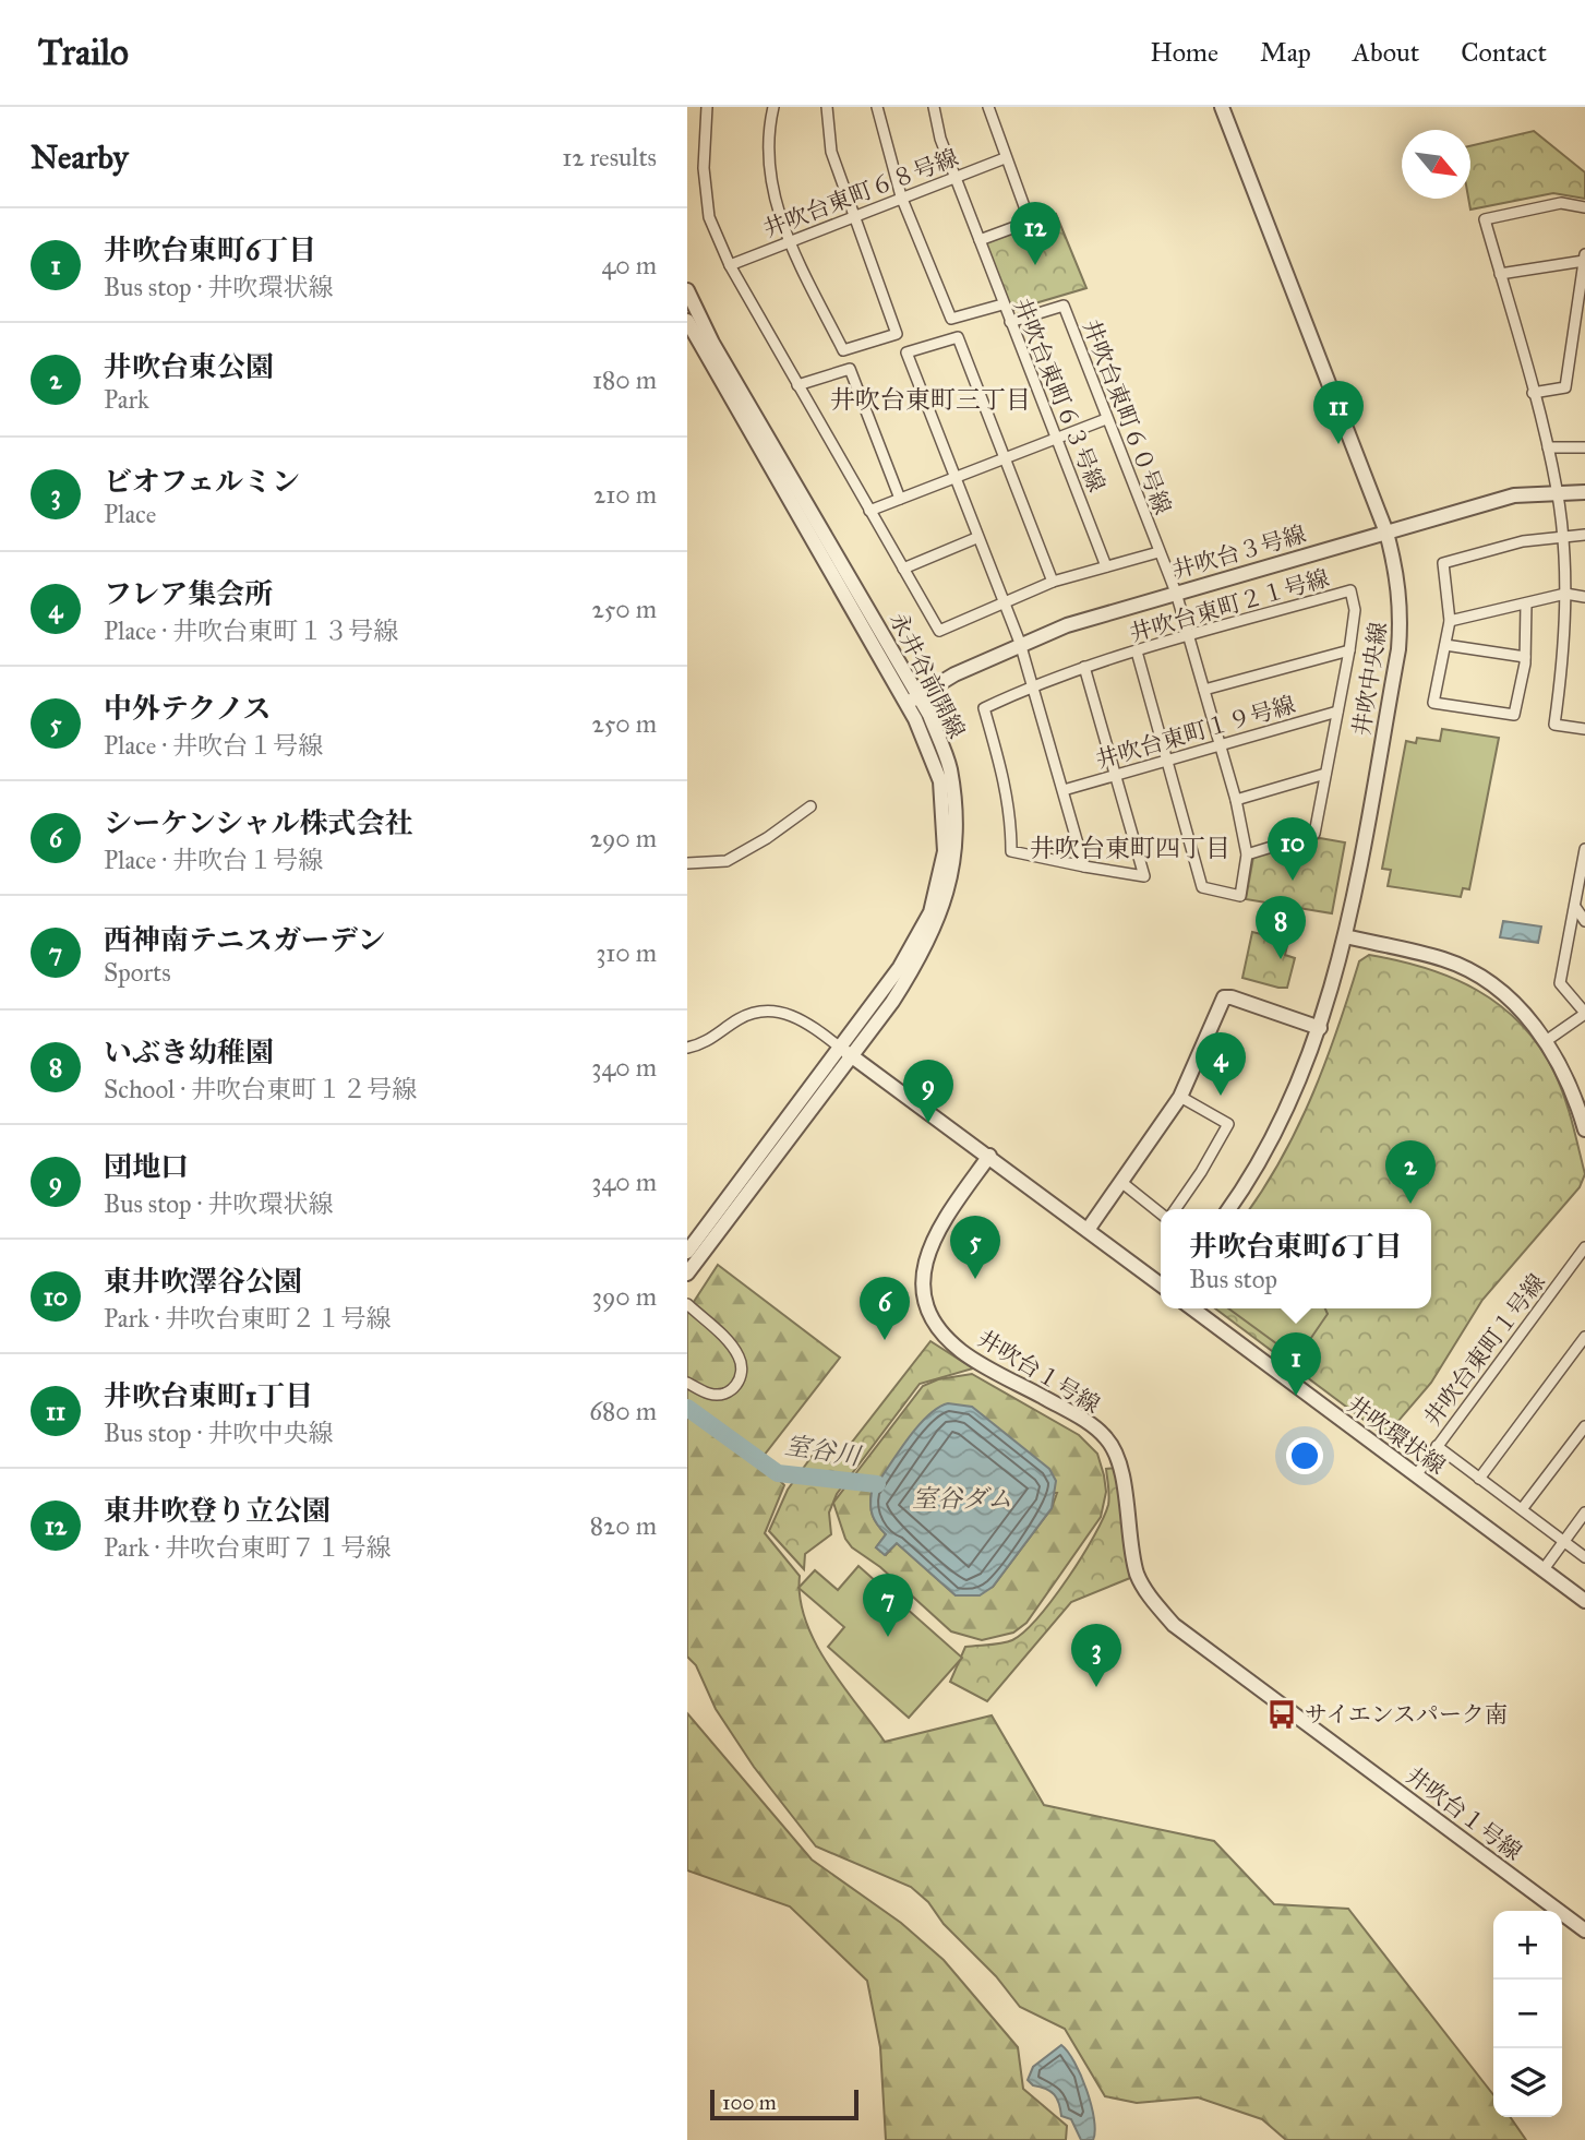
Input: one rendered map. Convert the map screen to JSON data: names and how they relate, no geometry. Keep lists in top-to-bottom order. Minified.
{"streets":{"street":["井吹台東町６８号線","井吹台東町６３号線","井吹台東町６０号線","井吹台３号線","井吹台東町２１号線","永井谷前開線","井吹中央線","井吹台東町１９号線","井吹台東町１号線","井吹台１号線","井吹環状線"]},"crossings":[["井吹台東町６８号線","井吹台東町６３号線"],["井吹台東町６３号線","井吹台東町６０号線"],["井吹台東町６０号線","井吹台３号線"],["井吹台東町６０号線","井吹台東町２１号線"],["井吹台東町６０号線","井吹台東町１９号線"],["井吹台３号線","永井谷前開線"],["井吹台３号線","井吹中央線"],["井吹台東町２１号線","井吹台東町１９号線"],["井吹台東町１号線","井吹環状線"]],"districts":["井吹台東町三丁目","井吹台東町四丁目"],"water":["室谷川","室谷ダム"],"places":{"bus stop":["サイエンスパーク南"]},"scale_bar":"100 m","north":"bottom right","page":{"header":"Trailo","nav":["Home","Map","About","Contact"],"heading":["Nearby","12 results"],"pins":["12","11","10","8","4","9","2","5","6","1","7","3"],"list":[{"mark":"1","name":"井吹台東町6丁目","note":"Bus stop · 井吹環状線","value":"40 m"},{"mark":"2","name":"井吹台東公園","note":"Park","value":"180 m"},{"mark":"3","name":"ビオフェルミン","note":"Place","value":"210 m"},{"mark":"4","name":"フレア集会所","note":"Place · 井吹台東町１３号線","value":"250 m"},{"mark":"5","name":"中外テクノス","note":"Place · 井吹台１号線","value":"250 m"},{"mark":"6","name":"シーケンシャル株式会社","note":"Place · 井吹台１号線","value":"290 m"},{"mark":"7","name":"西神南テニスガーデン","note":"Sports","value":"310 m"},{"mark":"8","name":"いぶき幼稚園","note":"School · 井吹台東町１２号線","value":"340 m"},{"mark":"9","name":"団地口","note":"Bus stop · 井吹環状線","value":"340 m"},{"mark":"10","name":"東井吹澤谷公園","note":"Park · 井吹台東町２１号線","value":"390 m"},{"mark":"11","name":"井吹台東町1丁目","note":"Bus stop · 井吹中央線","value":"680 m"},{"mark":"12","name":"東井吹登り立公園","note":"Park · 井吹台東町７１号線","value":"820 m"}],"popup":["井吹台東町6丁目","Bus stop"],"map_buttons":["+","−"],"scale":"100 m"}}
